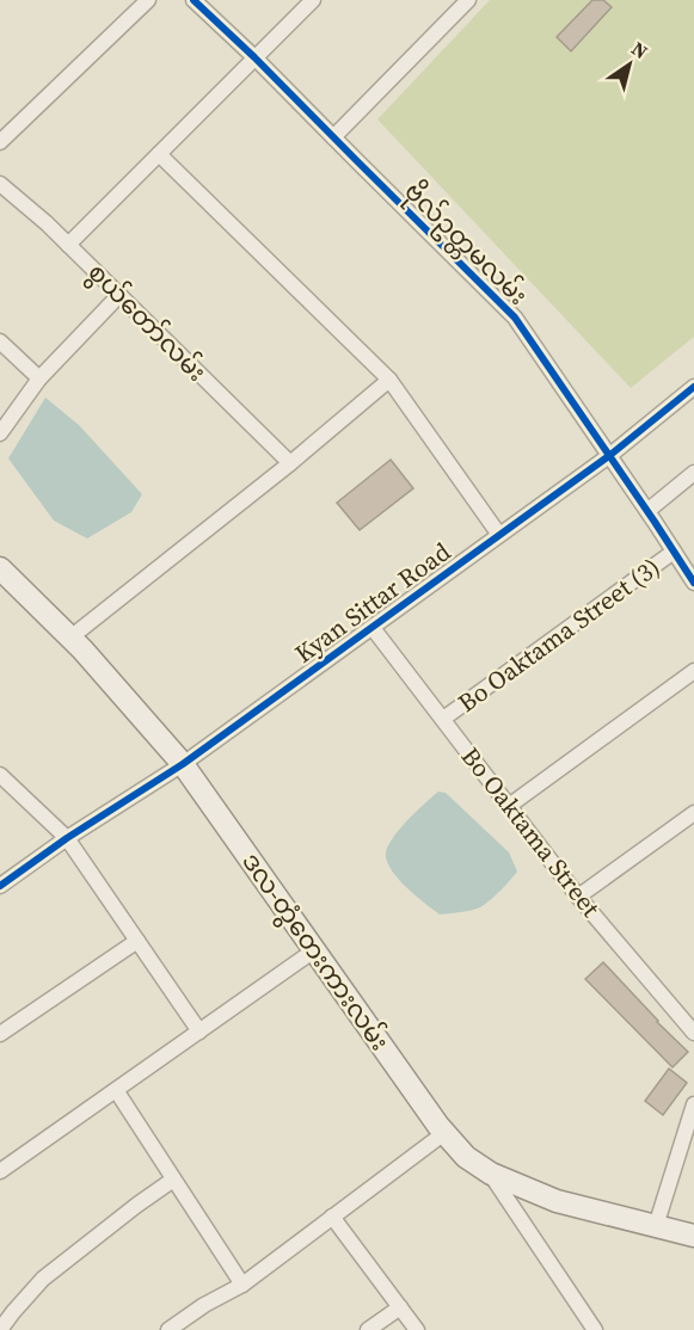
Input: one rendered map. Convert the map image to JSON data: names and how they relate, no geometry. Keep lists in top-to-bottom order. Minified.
{"streets":{"main road":["ဒလ-တွံတေးကားလမ်း"],"street":["ဗိုလ်ဥတ္တမလမ်း","စွယ်တော်လမ်း","Kyan Sittar Road","Bo Oaktama Street (3)","Bo Oaktama Street"]},"crossings":[["ဗိုလ်ဥတ္တမလမ်း","Kyan Sittar Road"],["ဗိုလ်ဥတ္တမလမ်း","Bo Oaktama Street (3)"],["Kyan Sittar Road","Bo Oaktama Street"],["Kyan Sittar Road","ဒလ-တွံတေးကားလမ်း"],["Bo Oaktama Street (3)","Bo Oaktama Street"]],"north":"top right"}
